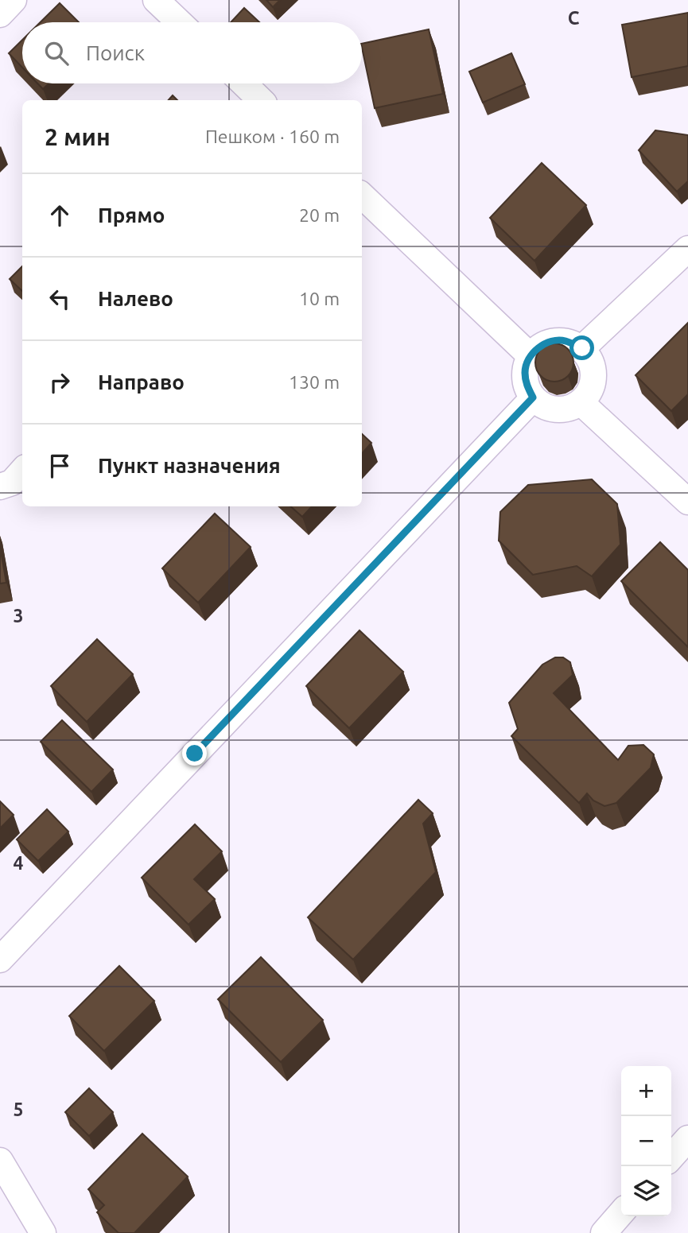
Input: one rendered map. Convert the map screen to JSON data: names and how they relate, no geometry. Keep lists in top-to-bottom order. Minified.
{"page":{"search":"Поиск","heading":["2 мин","Пешком · 160 m"],"list":[["Прямо","20 m"],["Налево","10 m"],["Направо","130 m"],"Пункт назначения"],"map_buttons":["+","−"]},"grid":{"columns":["C"],"rows":["3","4","5"]}}
